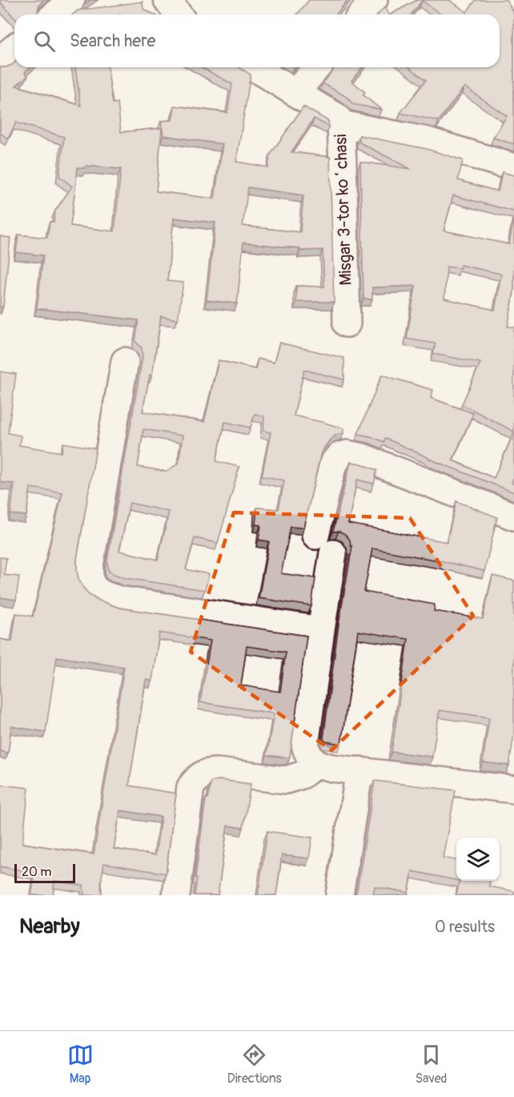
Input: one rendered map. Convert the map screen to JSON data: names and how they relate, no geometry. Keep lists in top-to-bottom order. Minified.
{"streets":{"street":["Misgar 3-tor koʻchasi"]},"scale_bar":"20 m","page":{"search":"Search here","scale":"20 m","heading":["Nearby","0 results"],"nav":["Map","Directions","Saved"]}}
